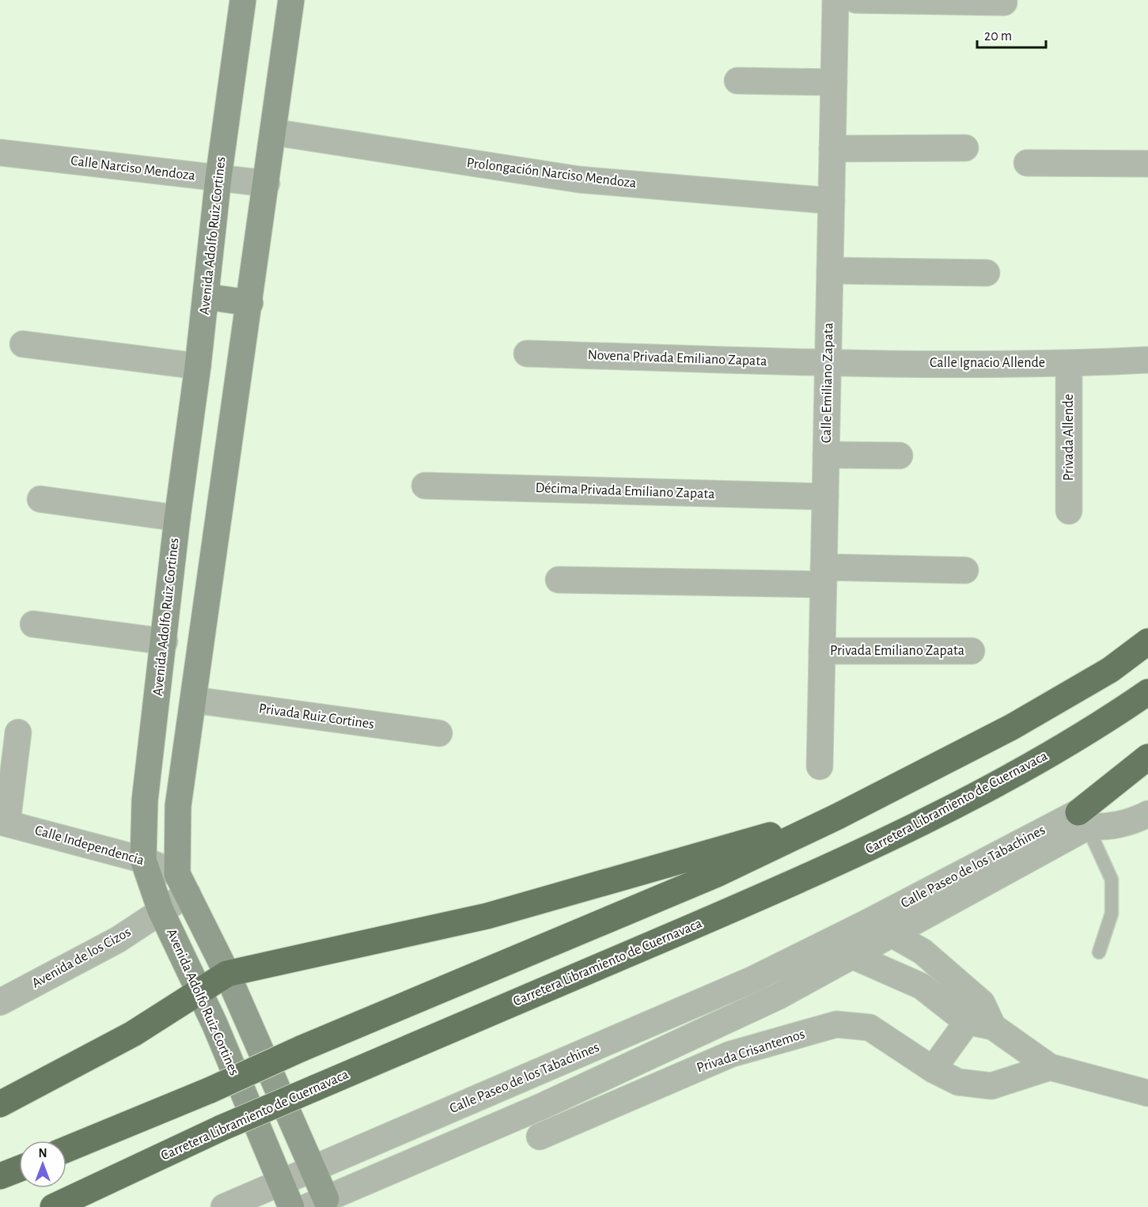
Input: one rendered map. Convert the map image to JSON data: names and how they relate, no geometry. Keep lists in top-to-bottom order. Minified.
{"streets":{"highway":["Carretera Libramiento de Cuernavaca"],"street":["Calle Narciso Mendoza","Prolongación Narciso Mendoza","Avenida Adolfo Ruiz Cortines","Novena Privada Emiliano Zapata","Calle Ignacio Allende","Calle Emiliano Zapata","Privada Allende","Décima Privada Emiliano Zapata","Privada Emiliano Zapata","Privada Ruiz Cortines","Calle Independencia","Calle Paseo de los Tabachines","Avenida de los Cizos","Privada Crisantemos"]},"crossings":[["Calle Narciso Mendoza","Avenida Adolfo Ruiz Cortines"],["Prolongación Narciso Mendoza","Calle Emiliano Zapata"],["Avenida Adolfo Ruiz Cortines","Calle Independencia"],["Avenida Adolfo Ruiz Cortines","Calle Paseo de los Tabachines"],["Avenida Adolfo Ruiz Cortines","Avenida de los Cizos"],["Novena Privada Emiliano Zapata","Calle Ignacio Allende"],["Novena Privada Emiliano Zapata","Calle Emiliano Zapata"],["Calle Ignacio Allende","Calle Emiliano Zapata"],["Calle Ignacio Allende","Privada Allende"],["Calle Emiliano Zapata","Décima Privada Emiliano Zapata"],["Calle Emiliano Zapata","Privada Emiliano Zapata"],["Calle Independencia","Avenida de los Cizos"]],"scale_bar":"20 m","north":"top"}
